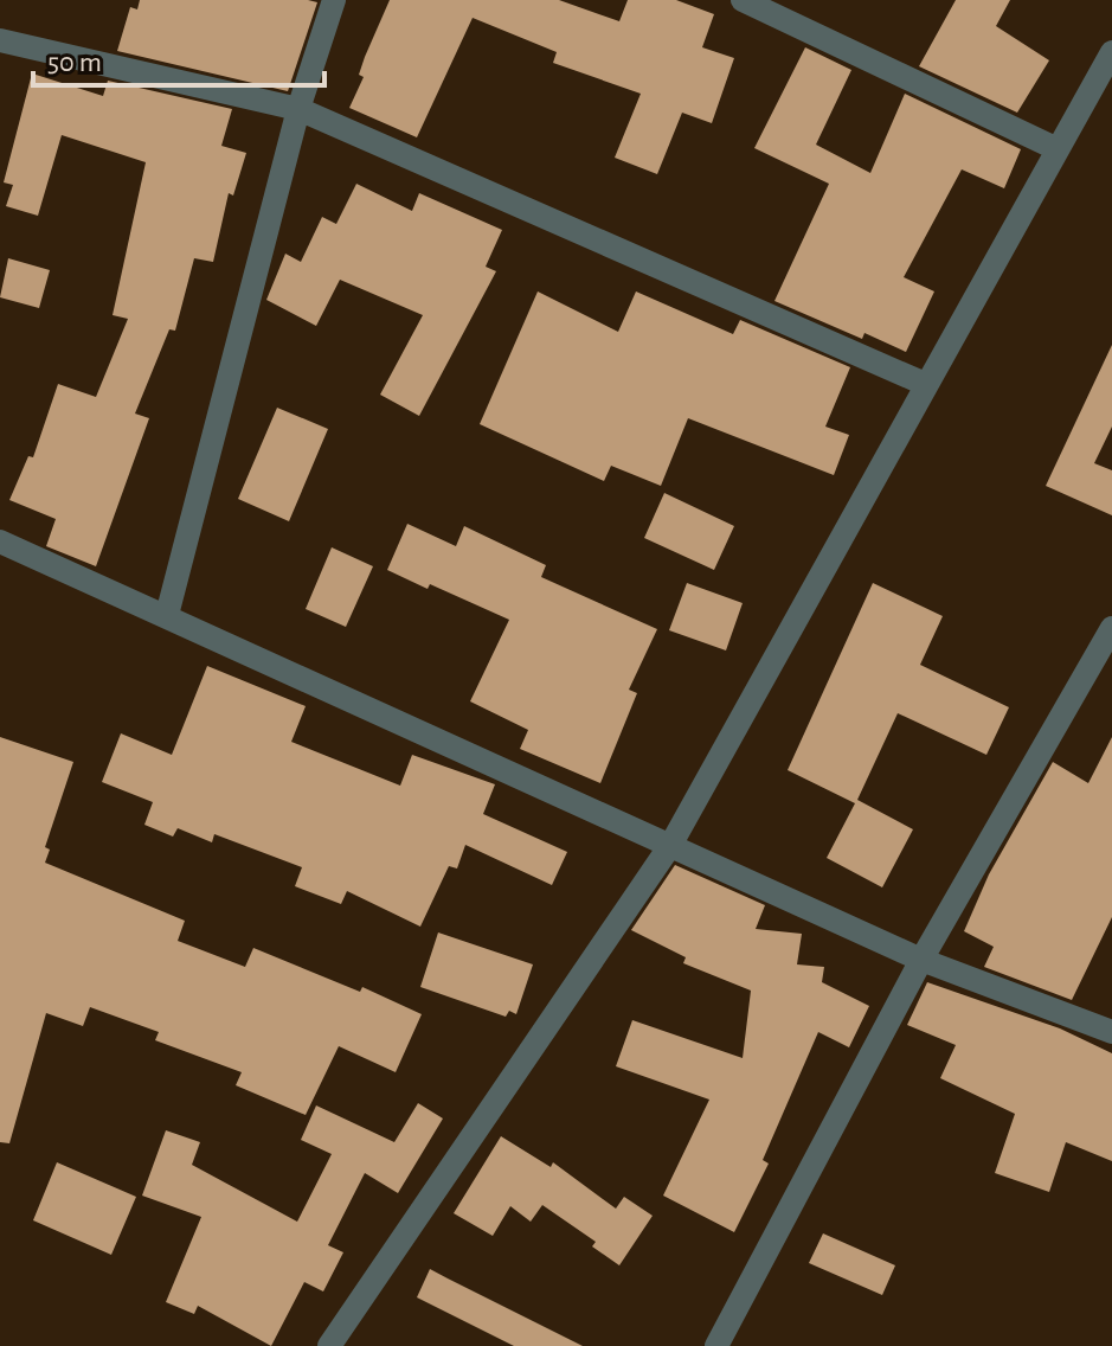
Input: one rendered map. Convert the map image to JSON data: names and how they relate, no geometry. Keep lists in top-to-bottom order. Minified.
{"scale_bar":"50 m"}
